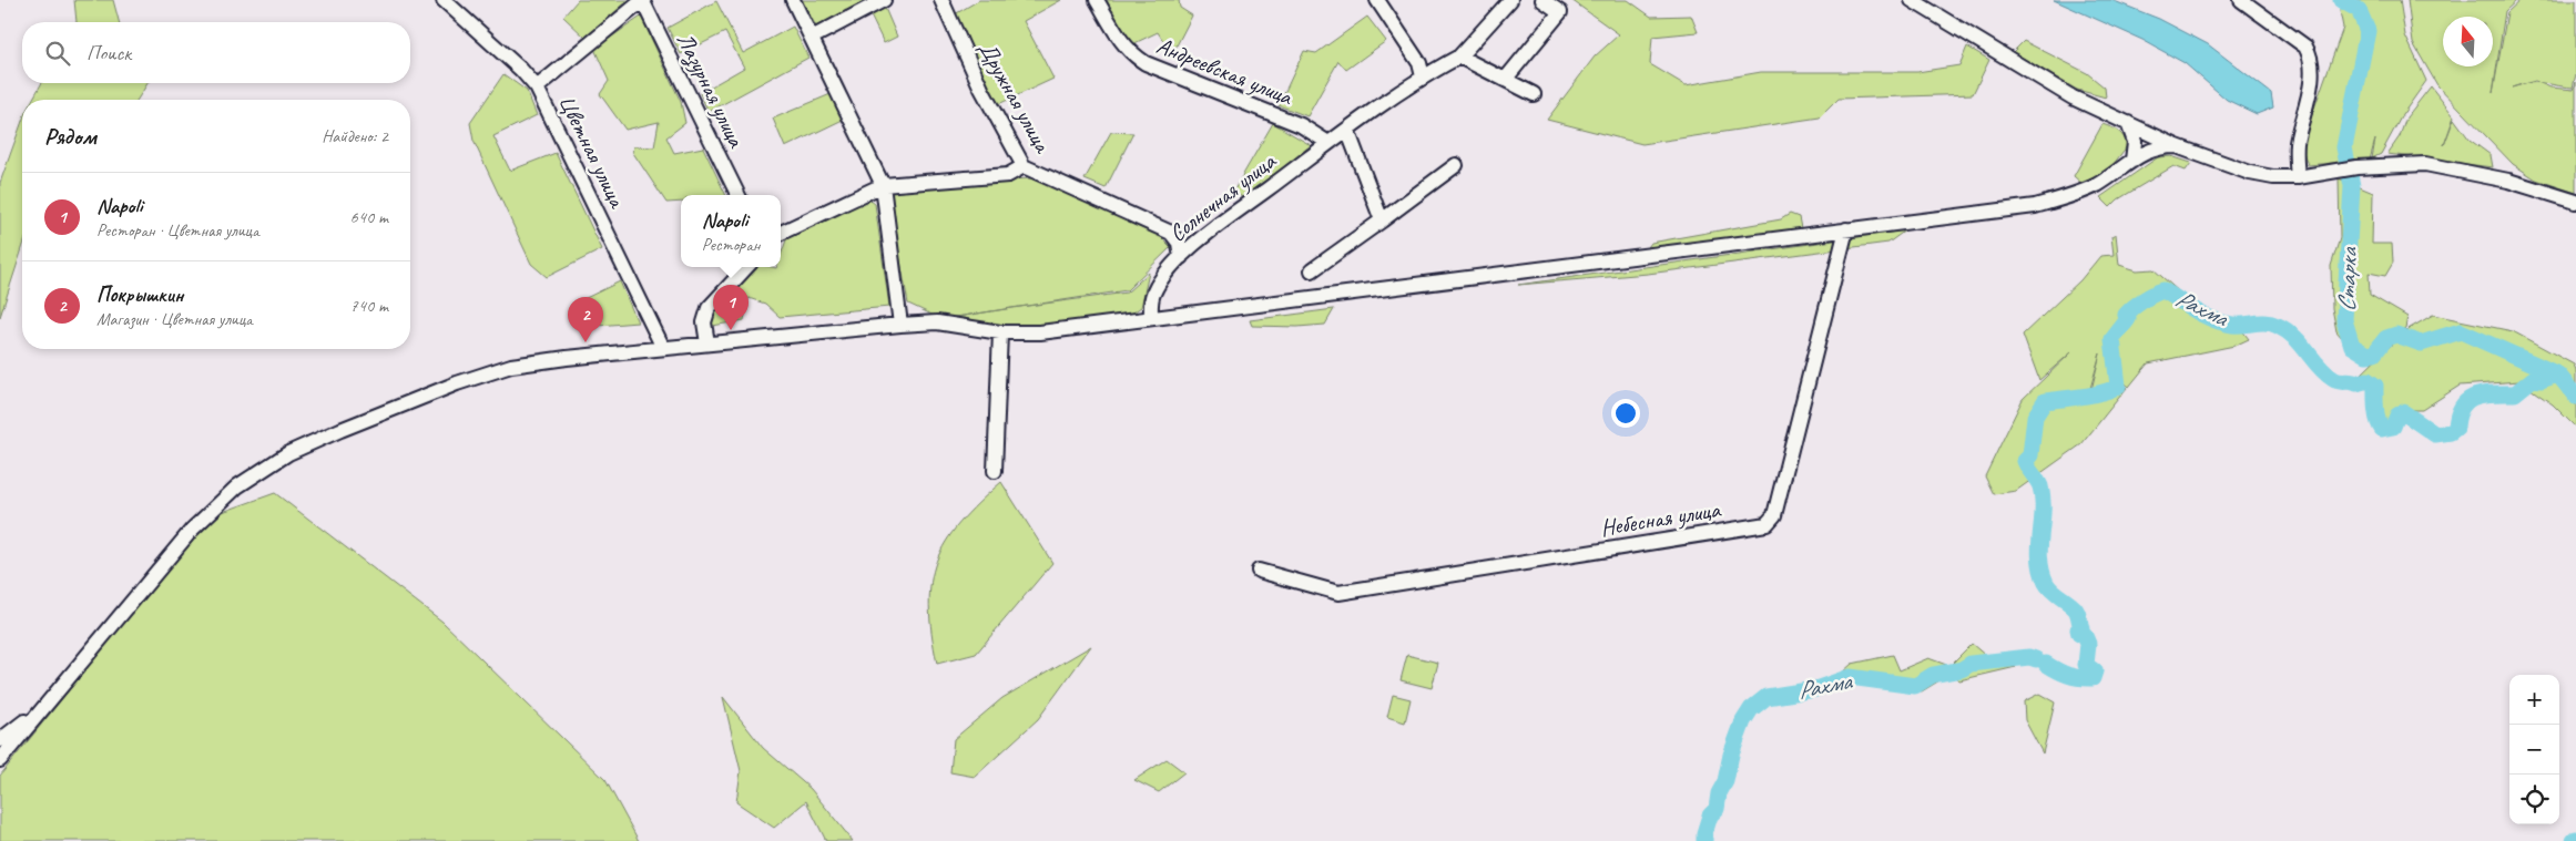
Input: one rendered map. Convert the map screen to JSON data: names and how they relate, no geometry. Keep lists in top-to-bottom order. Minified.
{"streets":{"street":["Андреевская улица","Лазурная улица","Дружная улица","Цветная улица","Солнечная улица","Небесная улица"]},"crossings":[["Андреевская улица","Солнечная улица"],["Дружная улица","Солнечная улица"]],"water":["Старка","Рахма"],"north":"top","page":{"search":"Поиск","heading":["Рядом","Найдено: 2"],"list":[{"mark":"1","name":"Napoli","note":"Ресторан · Цветная улица","value":"640 m"},{"mark":"2","name":"Покрышкин","note":"Магазин · Цветная улица","value":"740 m"}],"popup":["Napoli","Ресторан"],"pins":["1","2"],"map_buttons":["+","−"]}}
